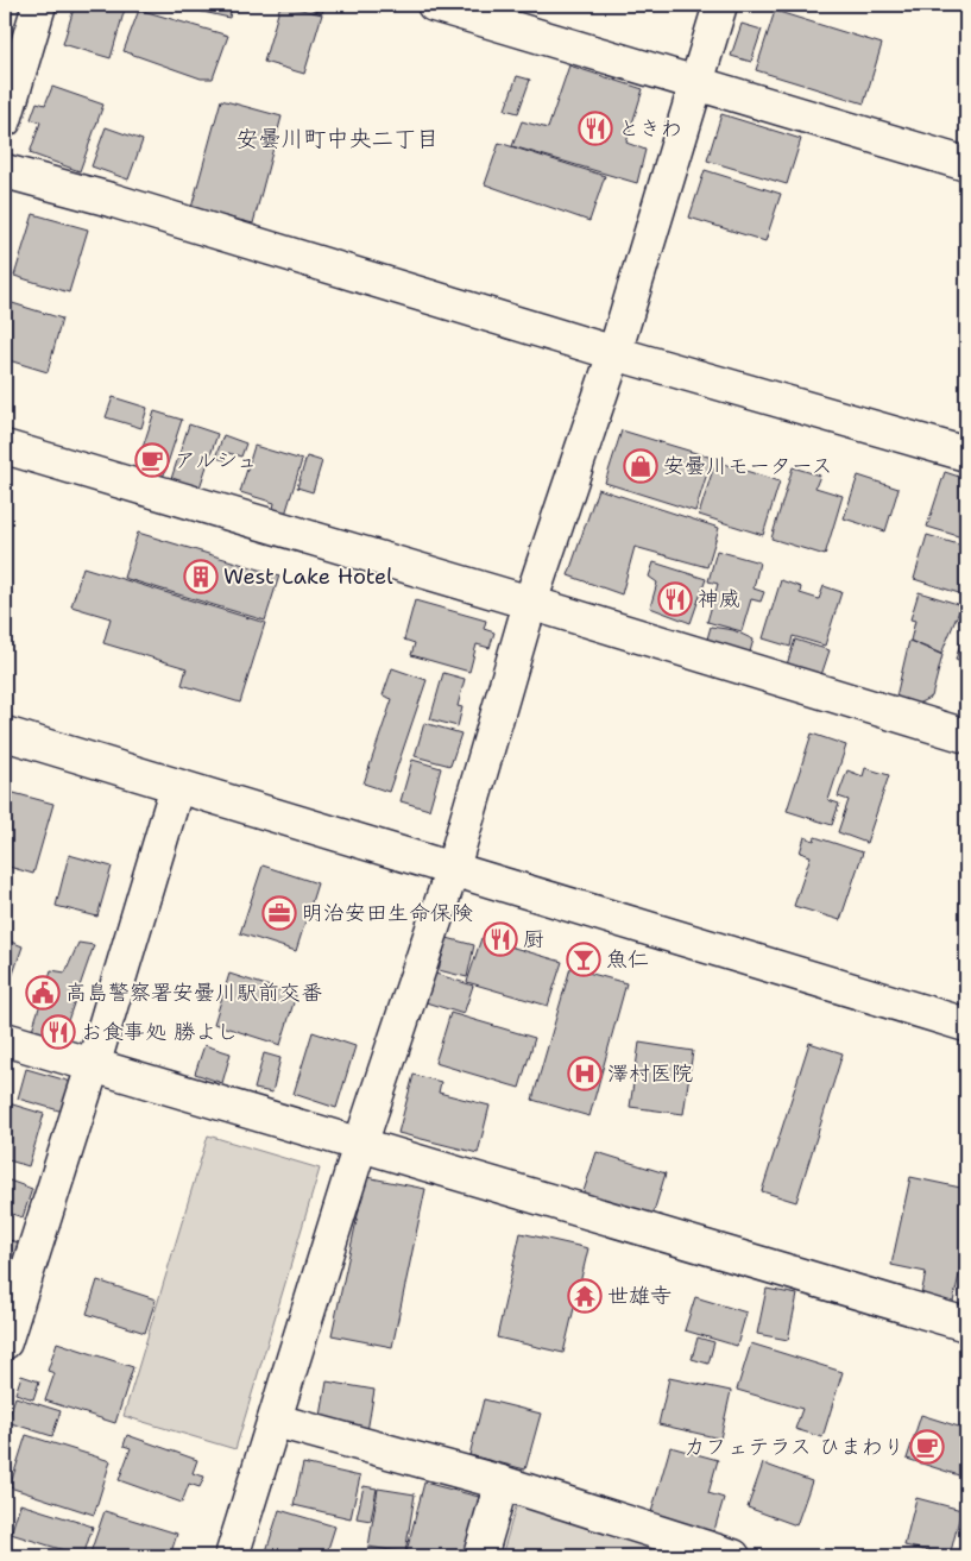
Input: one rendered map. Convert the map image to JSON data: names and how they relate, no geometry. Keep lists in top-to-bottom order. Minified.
{"districts":["安曇川町中央二丁目"],"places":{"restaurant":["ときわ","神威","厨","お食事処 勝よし"],"cafe":["アルシュ","カフェテラス ひまわり"],"shop":["安曇川モータース"],"building":["West Lake Hotel"],"office":["明治安田生命保険"],"bar":["魚仁"],"public building":["高島警察署安曇川駅前交番"],"hospital":["澤村医院"],"temple":["世雄寺"]}}
